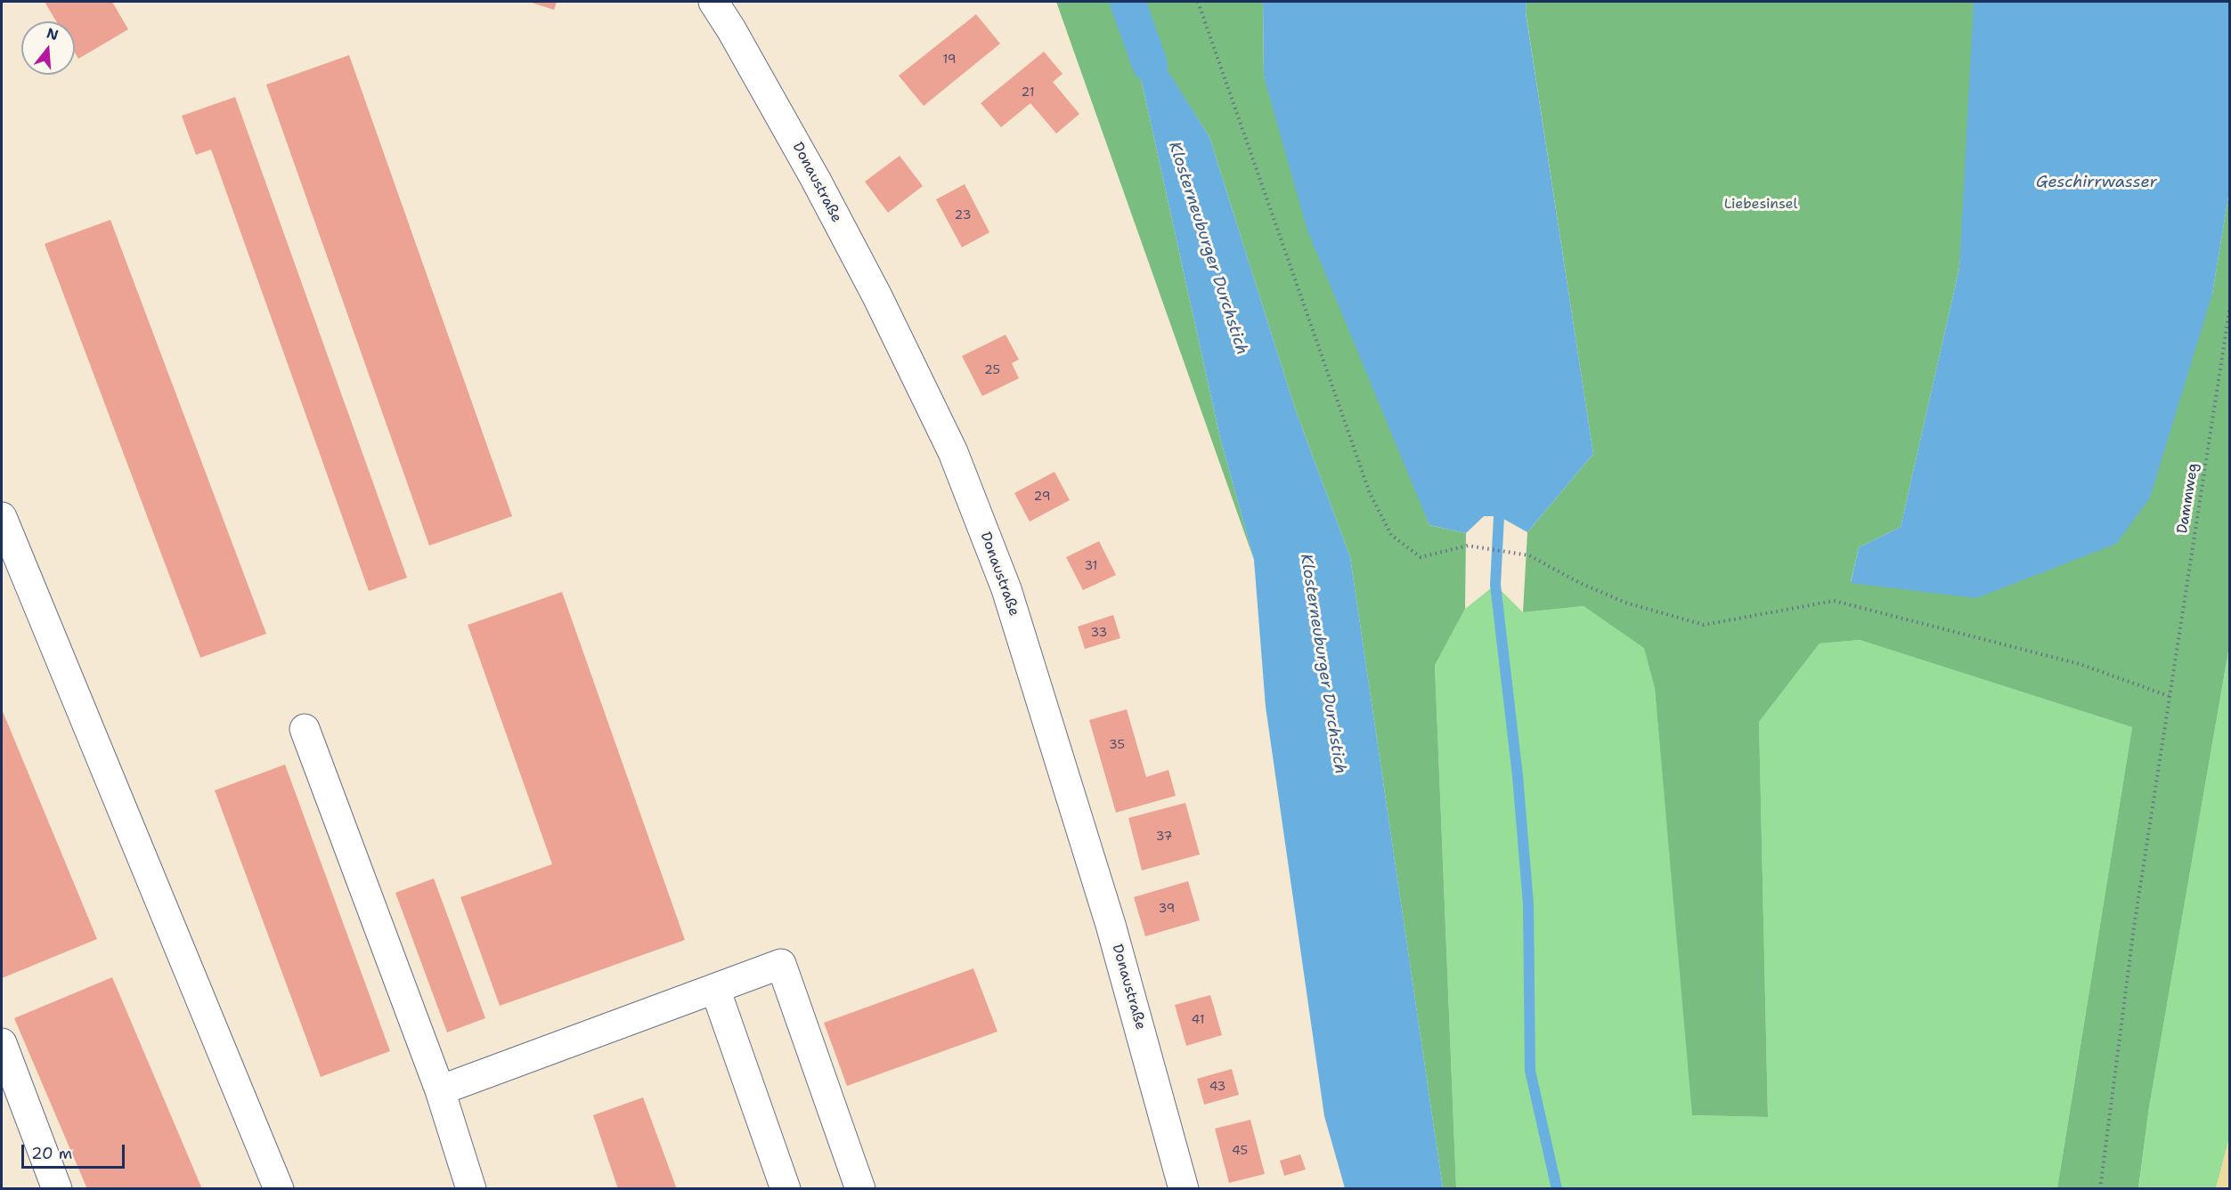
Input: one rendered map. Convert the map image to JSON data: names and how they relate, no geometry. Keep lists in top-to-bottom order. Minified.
{"streets":{"street":["Donaustraße"],"path":["Dammweg"]},"water":["Geschirrwasser","Klosterneuburger Durchstich"],"parks":["Liebesinsel"],"house_numbers":["19","21","23","25","29","31","33","35","37","39","41","43","45"],"scale_bar":"20 m","north":"top"}
